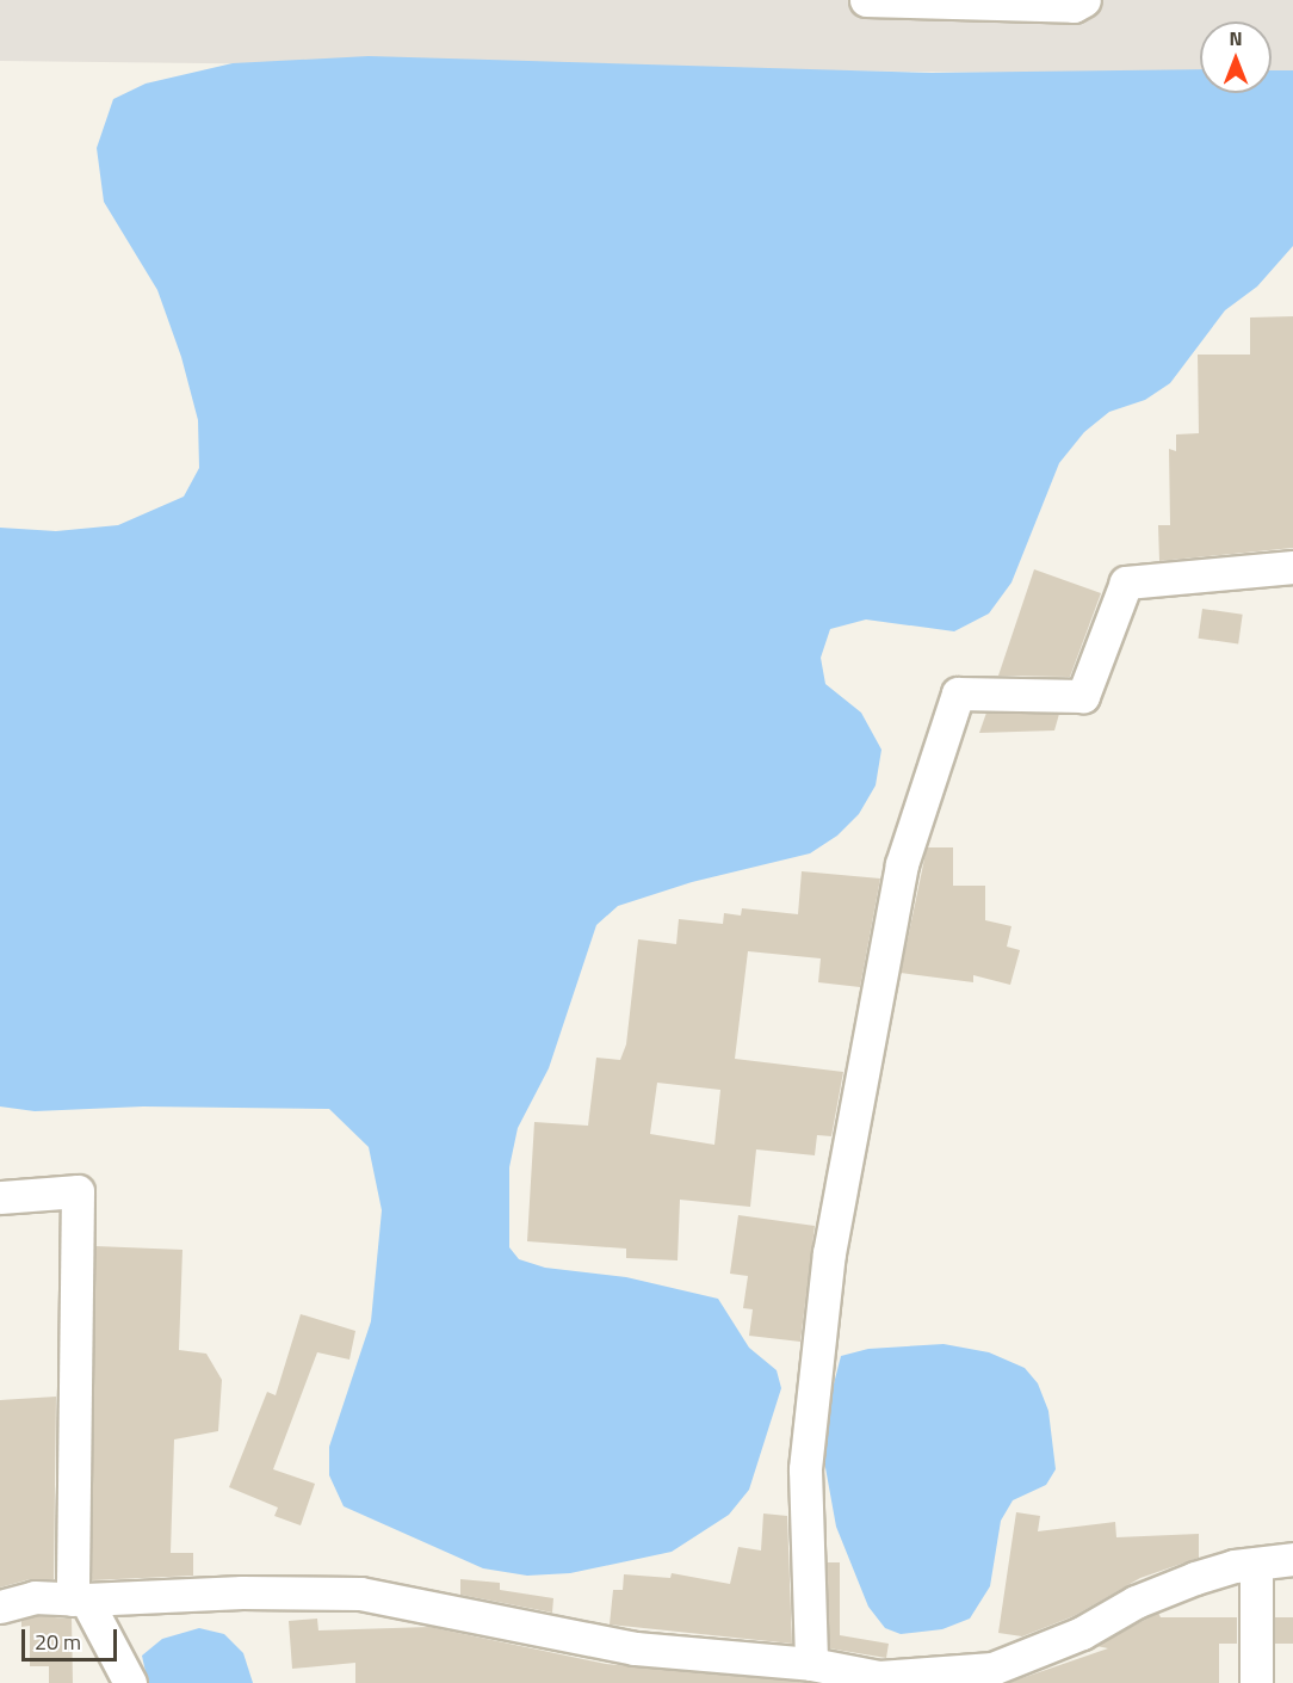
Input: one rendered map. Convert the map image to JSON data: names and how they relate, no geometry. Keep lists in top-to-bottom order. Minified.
{"scale_bar":"20 m","north":"top"}
